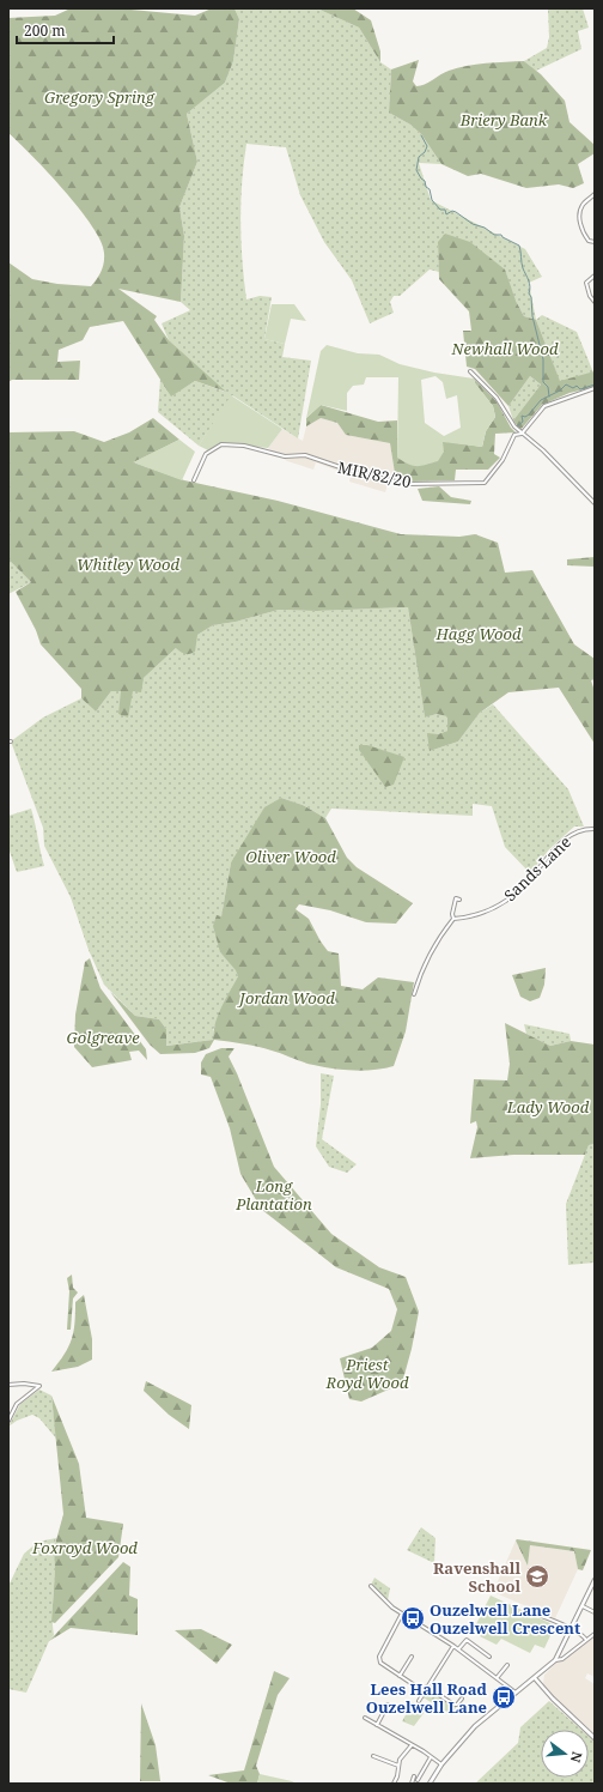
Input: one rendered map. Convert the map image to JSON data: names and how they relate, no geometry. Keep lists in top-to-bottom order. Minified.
{"streets":{"street":["MIR/82/20","Sands Lane"]},"parks":["Gregory Spring","Briery Bank","Newhall Wood","Whitley Wood","Hagg Wood","Oliver Wood","Jordan Wood","Golgreave","Lady Wood","Long Plantation","Priest Royd Wood","Foxroyd Wood"],"places":{"school or university":["Ravenshall School"],"bus stop":["Ouzelwell Lane Ouzelwell Crescent","Lees Hall Road Ouzelwell Lane"]},"scale_bar":"200 m","north":"right"}
